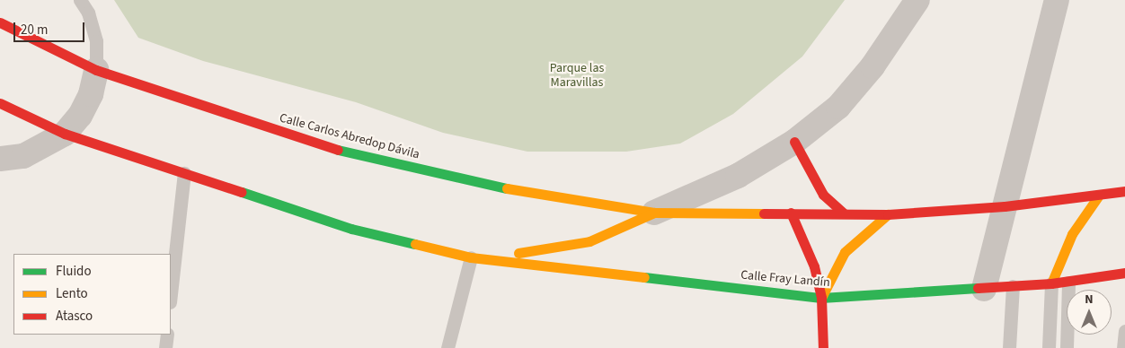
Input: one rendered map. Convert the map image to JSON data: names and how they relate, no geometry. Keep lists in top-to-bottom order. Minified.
{"streets":{"main road":["Calle Carlos Abredop Dávila","Calle Fray Landín"]},"parks":["Parque las Maravillas"],"legend":["Fluido","Lento","Atasco"],"scale_bar":"20 m","north":"top"}
